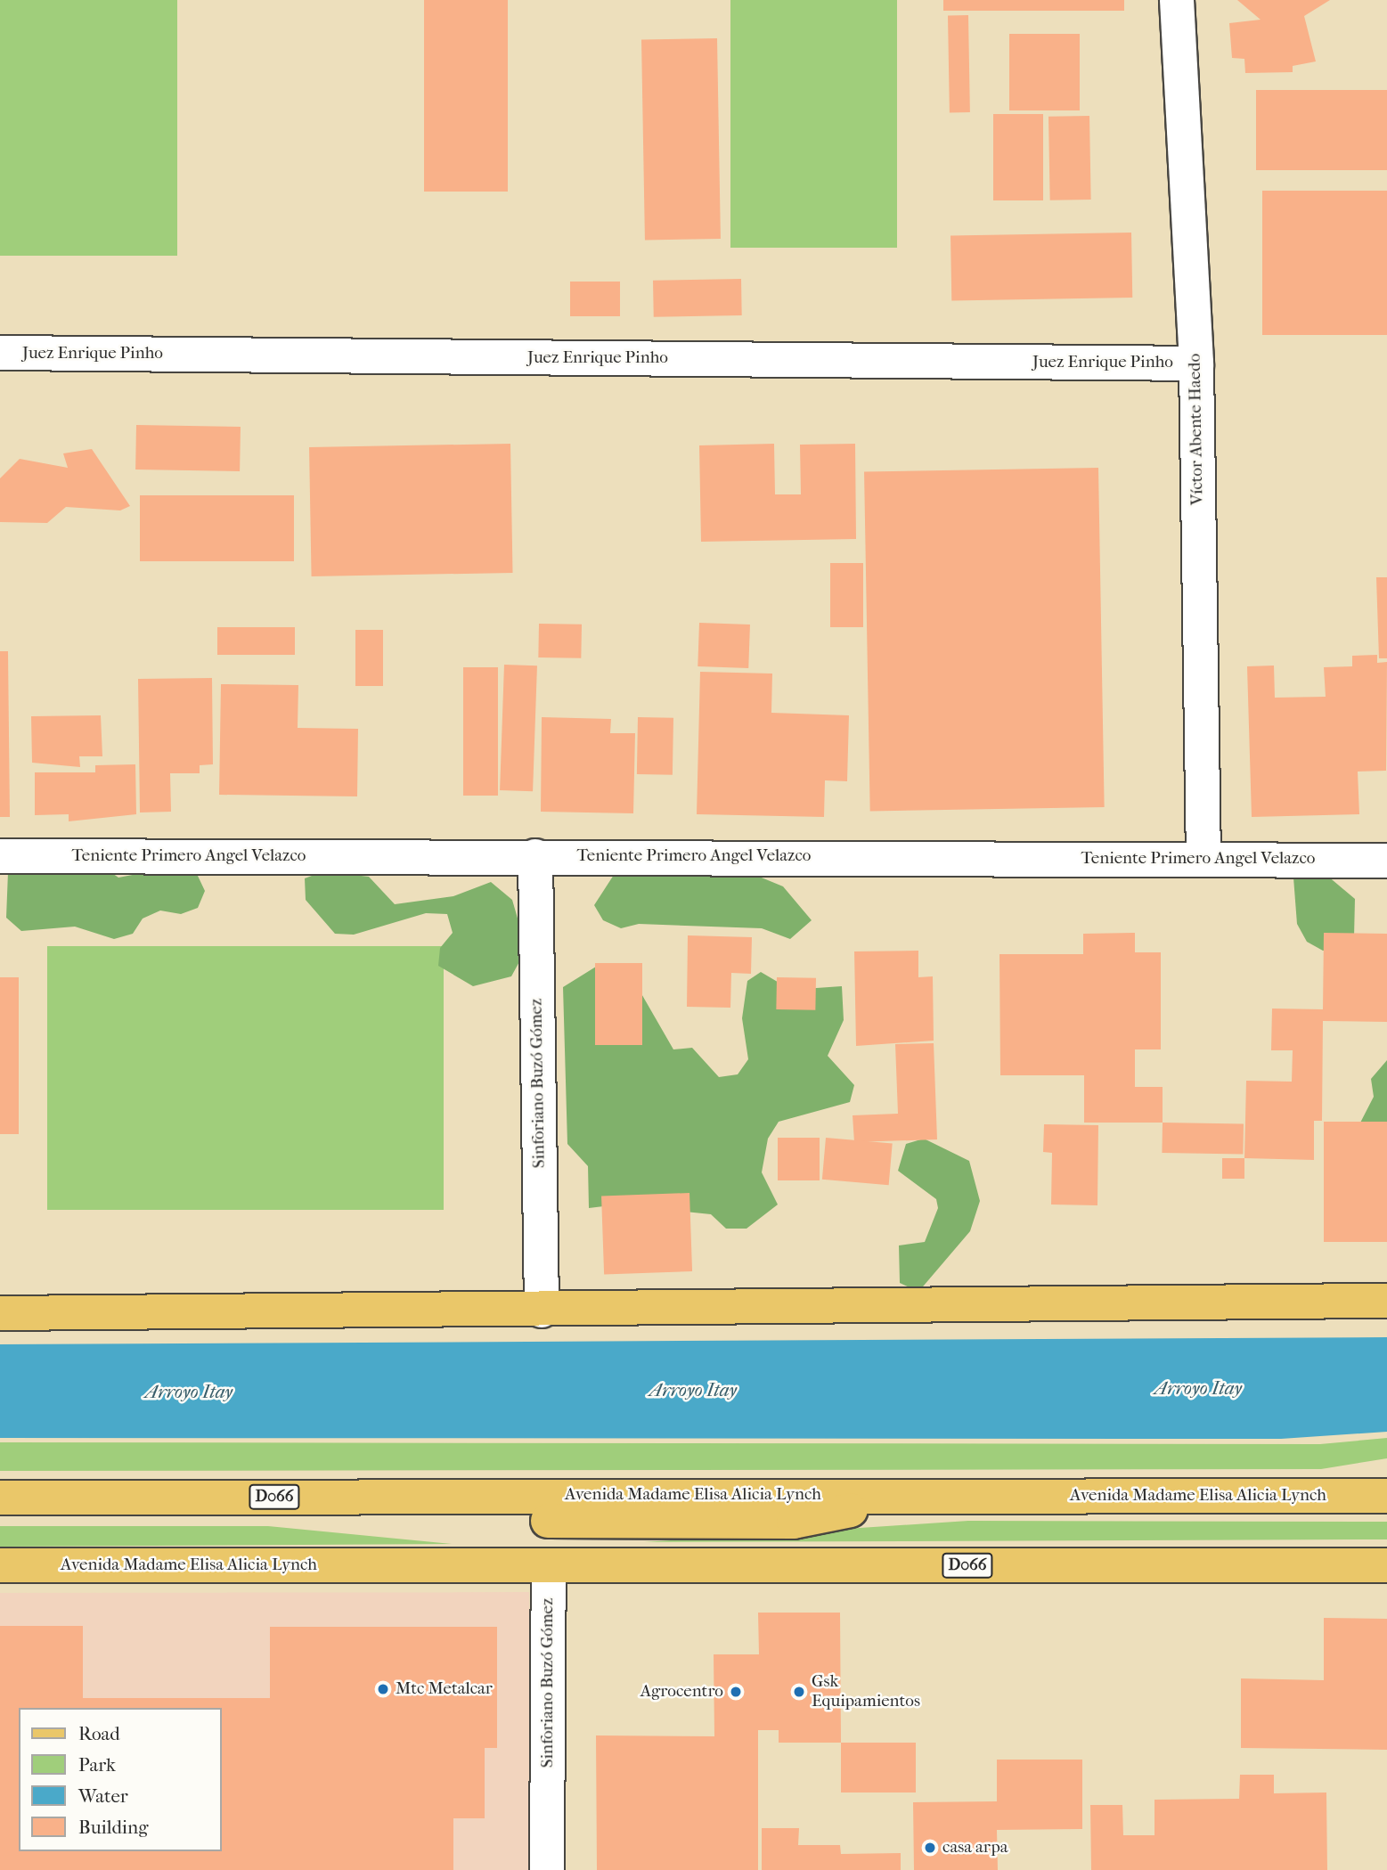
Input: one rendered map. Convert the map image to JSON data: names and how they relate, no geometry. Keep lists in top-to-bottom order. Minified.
{"streets":{"main road":["Sinforiano Buzó Gómez","Avenida Madame Elisa Alicia Lynch","D066"],"street":["Juez Enrique Pinho","Víctor Abente Haedo","Teniente Primero Angel Velazco"]},"crossings":[["Juez Enrique Pinho","Víctor Abente Haedo"],["Víctor Abente Haedo","Teniente Primero Angel Velazco"],["Teniente Primero Angel Velazco","Sinforiano Buzó Gómez"],["Sinforiano Buzó Gómez","Avenida Madame Elisa Alicia Lynch"]],"water":["Arroyo Itay"],"places":["Mtc Metalcar","Agrocentro","Gsk Equipamientos","casa arpa"],"legend":["Road","Park","Water","Building"]}
